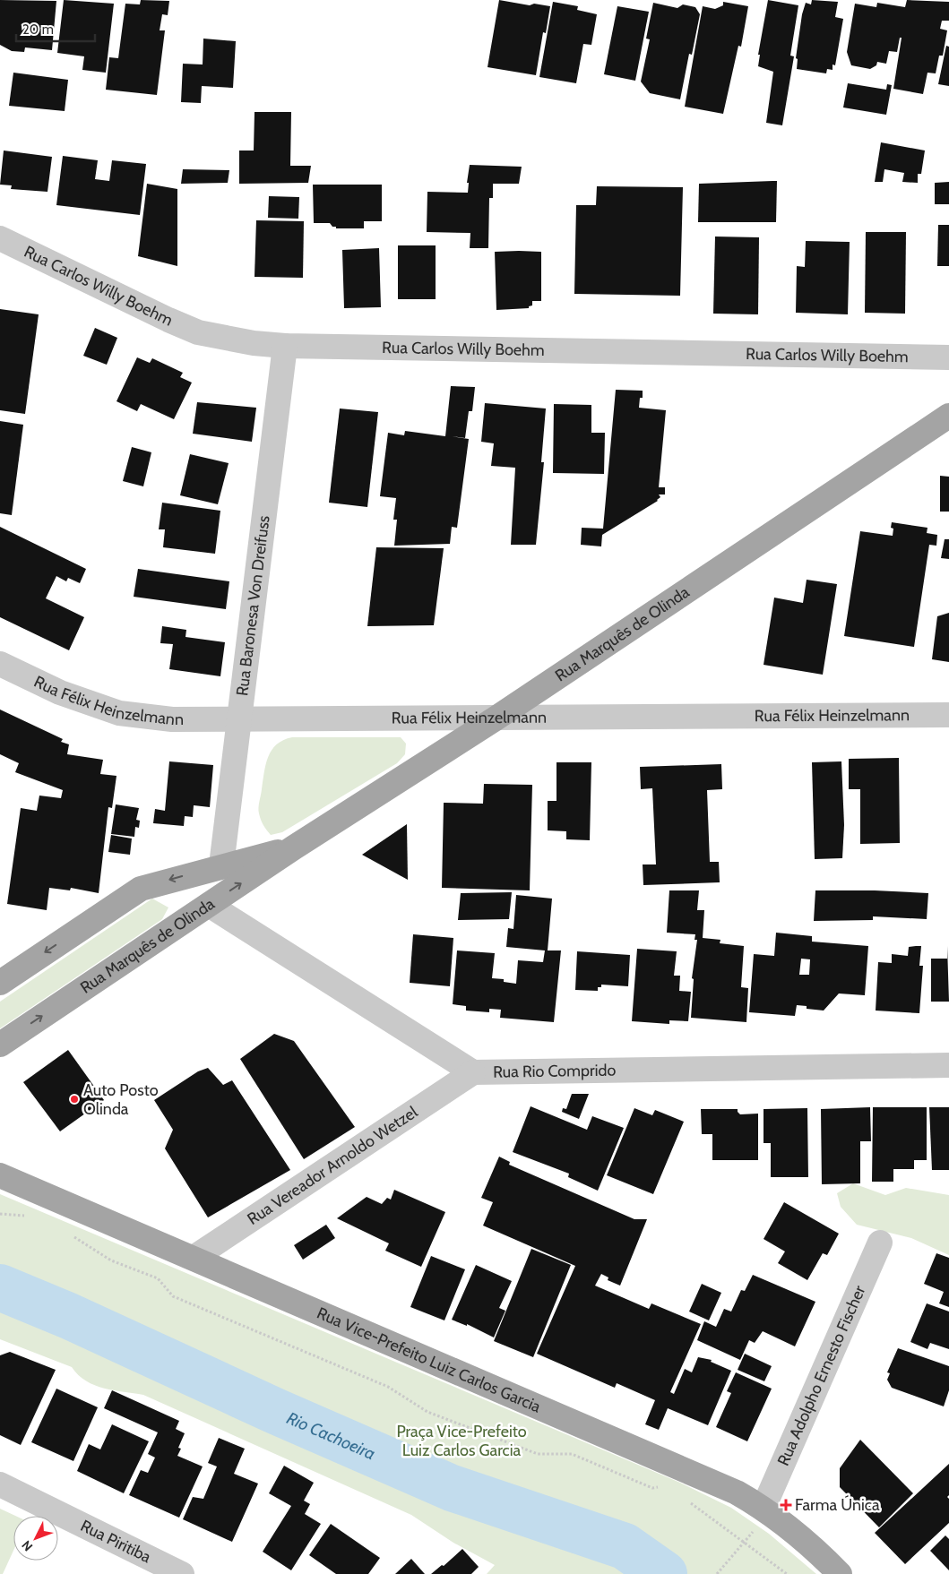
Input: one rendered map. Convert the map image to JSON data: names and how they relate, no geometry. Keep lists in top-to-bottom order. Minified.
{"streets":{"main road":["Rua Marquês de Olinda","Rua Vice-Prefeito Luiz Carlos Garcia"],"street":["Rua Carlos Willy Boehm","Rua Baronesa Von Dreifuss","Rua Félix Heinzelmann","Rua Rio Comprido","Rua Vereador Arnoldo Wetzel","Rua Adolpho Ernesto Fischer","Rua Piritiba"]},"crossings":[["Rua Carlos Willy Boehm","Rua Baronesa Von Dreifuss"],["Rua Baronesa Von Dreifuss","Rua Marquês de Olinda"],["Rua Baronesa Von Dreifuss","Rua Félix Heinzelmann"],["Rua Marquês de Olinda","Rua Félix Heinzelmann"],["Rua Marquês de Olinda","Rua Rio Comprido"],["Rua Rio Comprido","Rua Vereador Arnoldo Wetzel"],["Rua Vereador Arnoldo Wetzel","Rua Vice-Prefeito Luiz Carlos Garcia"],["Rua Vice-Prefeito Luiz Carlos Garcia","Rua Adolpho Ernesto Fischer"]],"water":["Rio Cachoeira"],"parks":["Praça Vice-Prefeito Luiz Carlos Garcia"],"places":{"other":["Auto Posto Olinda"],"health":["Farma Única"]},"scale_bar":"20 m","north":"bottom left"}
